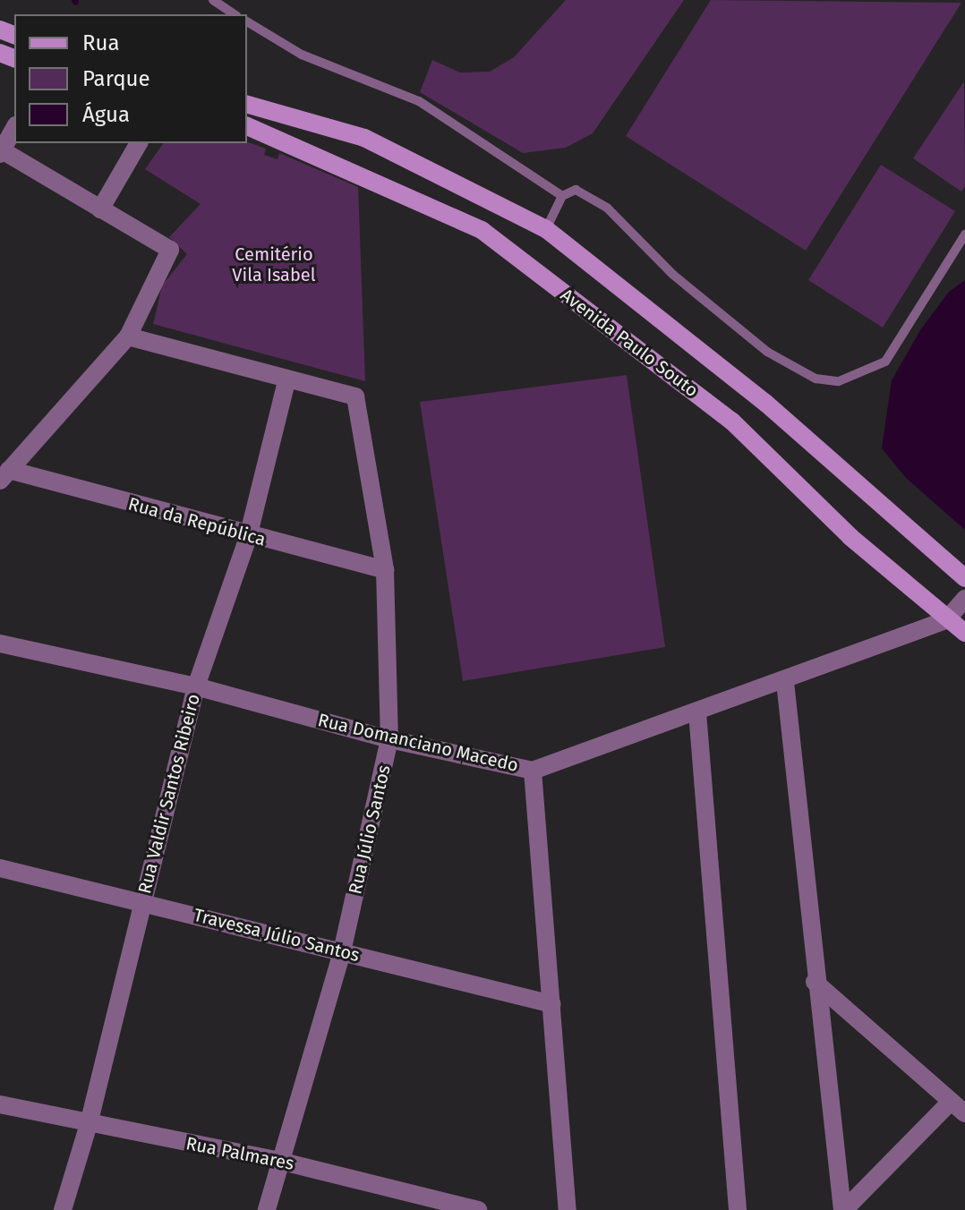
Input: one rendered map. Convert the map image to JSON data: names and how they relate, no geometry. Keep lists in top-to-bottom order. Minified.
{"streets":{"street":["Avenida Paulo Souto","Rua da República","Rua Domanciano Macedo","Rua Valdir Santos Ribeiro","Rua Júlio Santos","Travessa Júlio Santos","Rua Palmares"]},"crossings":[["Avenida Paulo Souto","Rua Domanciano Macedo"],["Rua da República","Rua Valdir Santos Ribeiro"],["Rua da República","Rua Júlio Santos"],["Rua Domanciano Macedo","Rua Valdir Santos Ribeiro"],["Rua Domanciano Macedo","Rua Júlio Santos"],["Rua Valdir Santos Ribeiro","Rua Júlio Santos"],["Rua Valdir Santos Ribeiro","Travessa Júlio Santos"],["Rua Valdir Santos Ribeiro","Rua Palmares"],["Rua Júlio Santos","Travessa Júlio Santos"],["Rua Júlio Santos","Rua Palmares"]],"parks":["Cemitério Vila Isabel"],"legend":["Rua","Parque","Água"]}
